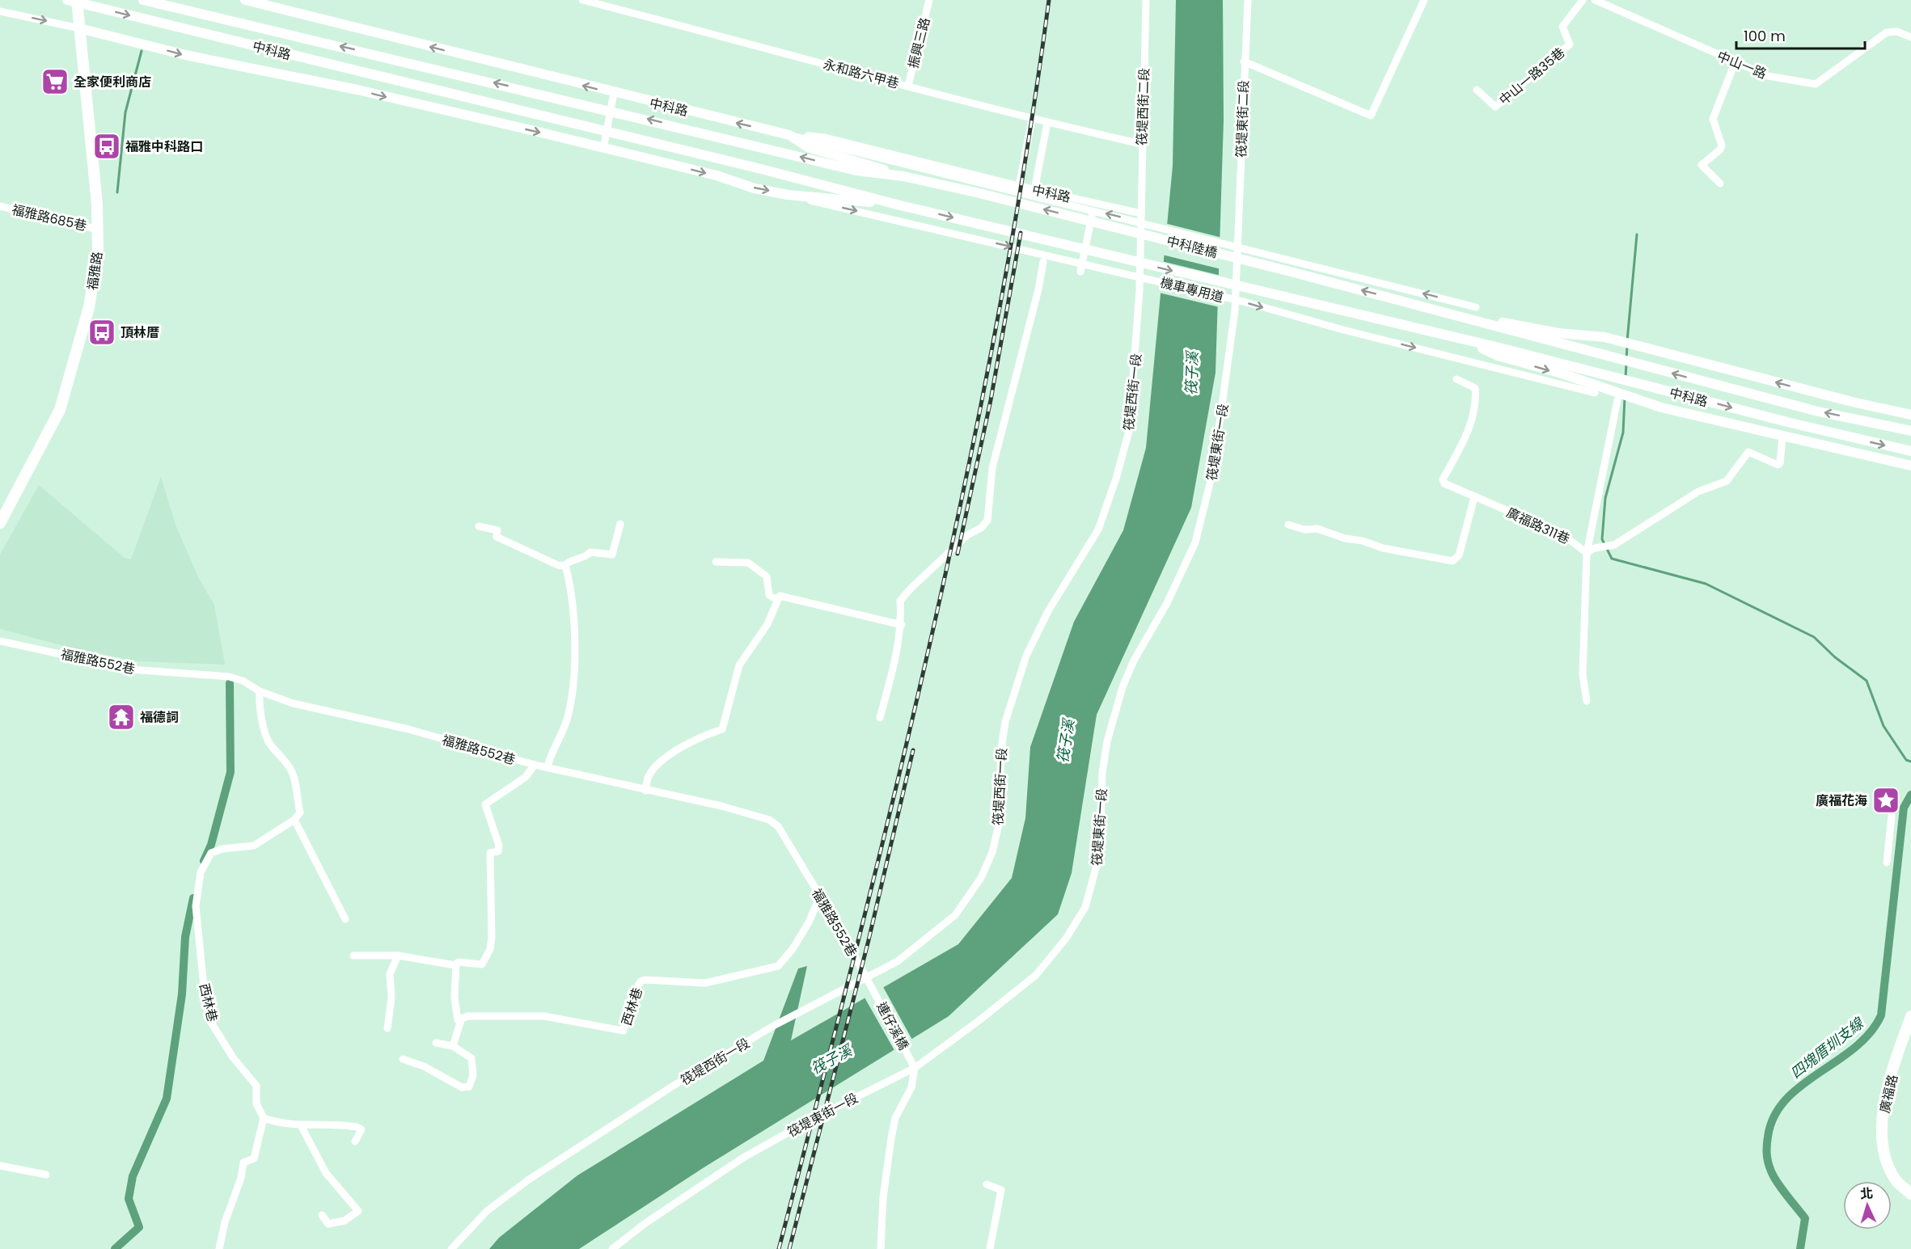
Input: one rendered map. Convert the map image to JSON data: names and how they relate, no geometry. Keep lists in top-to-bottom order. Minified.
{"streets":{"main road":["福雅路","廣福路"],"street":["振興三路","中科路","中山一路","永和路六甲巷","中山一路35巷","筏堤西街二段","筏堤東街二段","福雅路685巷","中科陸橋","機車專用道","筏堤西街一段","筏堤東街一段","廣福路311巷","福雅路552巷","西林巷","連仔溪橋"]},"crossings":[["振興三路","永和路六甲巷"],["中科路","筏堤西街二段"],["中科路","中科陸橋"],["中科路","福雅路"],["中科路","機車專用道"],["中科路","筏堤西街一段"],["永和路六甲巷","筏堤西街二段"],["筏堤西街二段","筏堤西街一段"],["筏堤東街二段","筏堤東街一段"],["福雅路685巷","福雅路"],["筏堤西街一段","福雅路552巷"],["筏堤西街一段","連仔溪橋"],["筏堤東街一段","連仔溪橋"],["福雅路552巷","西林巷"],["福雅路552巷","連仔溪橋"]],"water":["筏子溪","四塊厝圳支線"],"places":{"supermarket":["全家便利商店"],"bus stop":["福雅中科路口","頂林厝"],"temple":["福德詞"],"place":["廣福花海"]},"scale_bar":"100 m","north":"top"}
